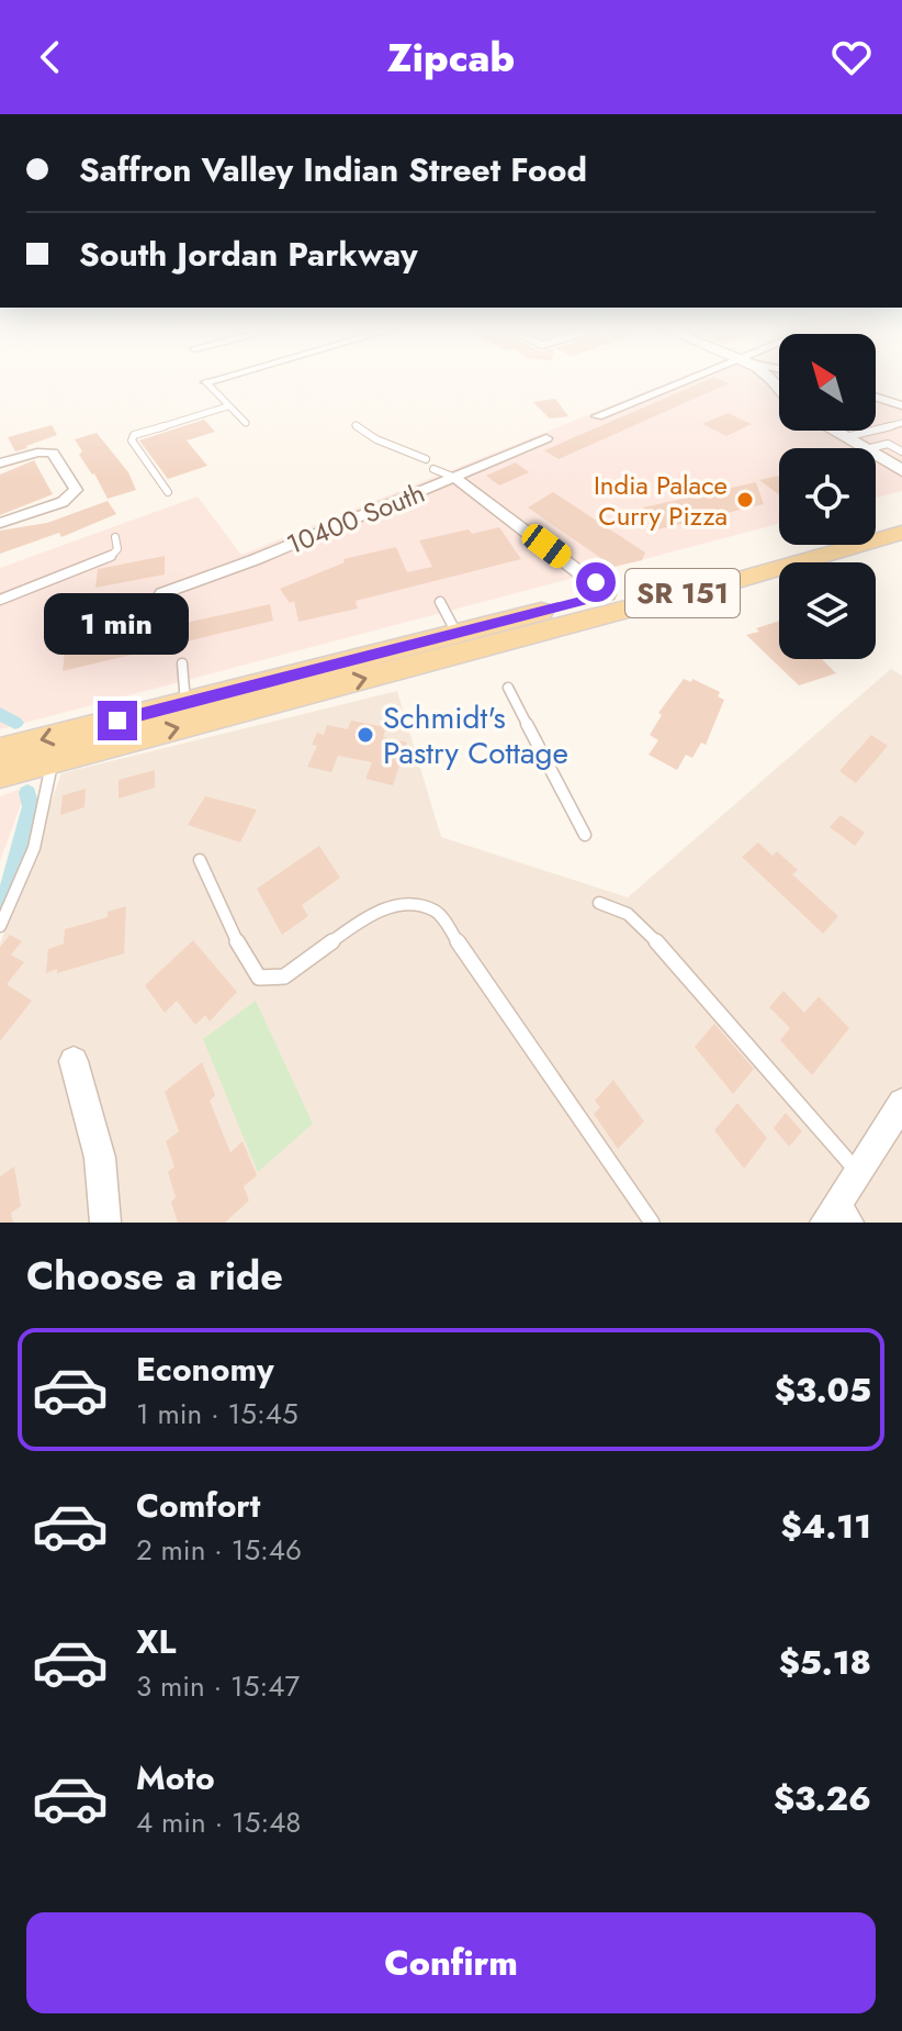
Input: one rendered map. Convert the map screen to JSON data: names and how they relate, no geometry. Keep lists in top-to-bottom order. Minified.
{"streets":{"main road":["SR 151"],"street":["10400 South"]},"places":["India Palace Curry Pizza","Schmidt's Pastry Cottage"],"north":"top left","page":{"header":"Zipcab","banner":["Saffron Valley Indian Street Food","South Jordan Parkway"],"bubble":"1 min","heading":"Choose a ride","list":[{"name":"Economy","note":"1 min · 15:45","value":"$3.05"},{"name":"Comfort","note":"2 min · 15:46","value":"$4.11"},{"name":"XL","note":"3 min · 15:47","value":"$5.18"},{"name":"Moto","note":"4 min · 15:48","value":"$3.26"}],"buttons":"Confirm"}}
